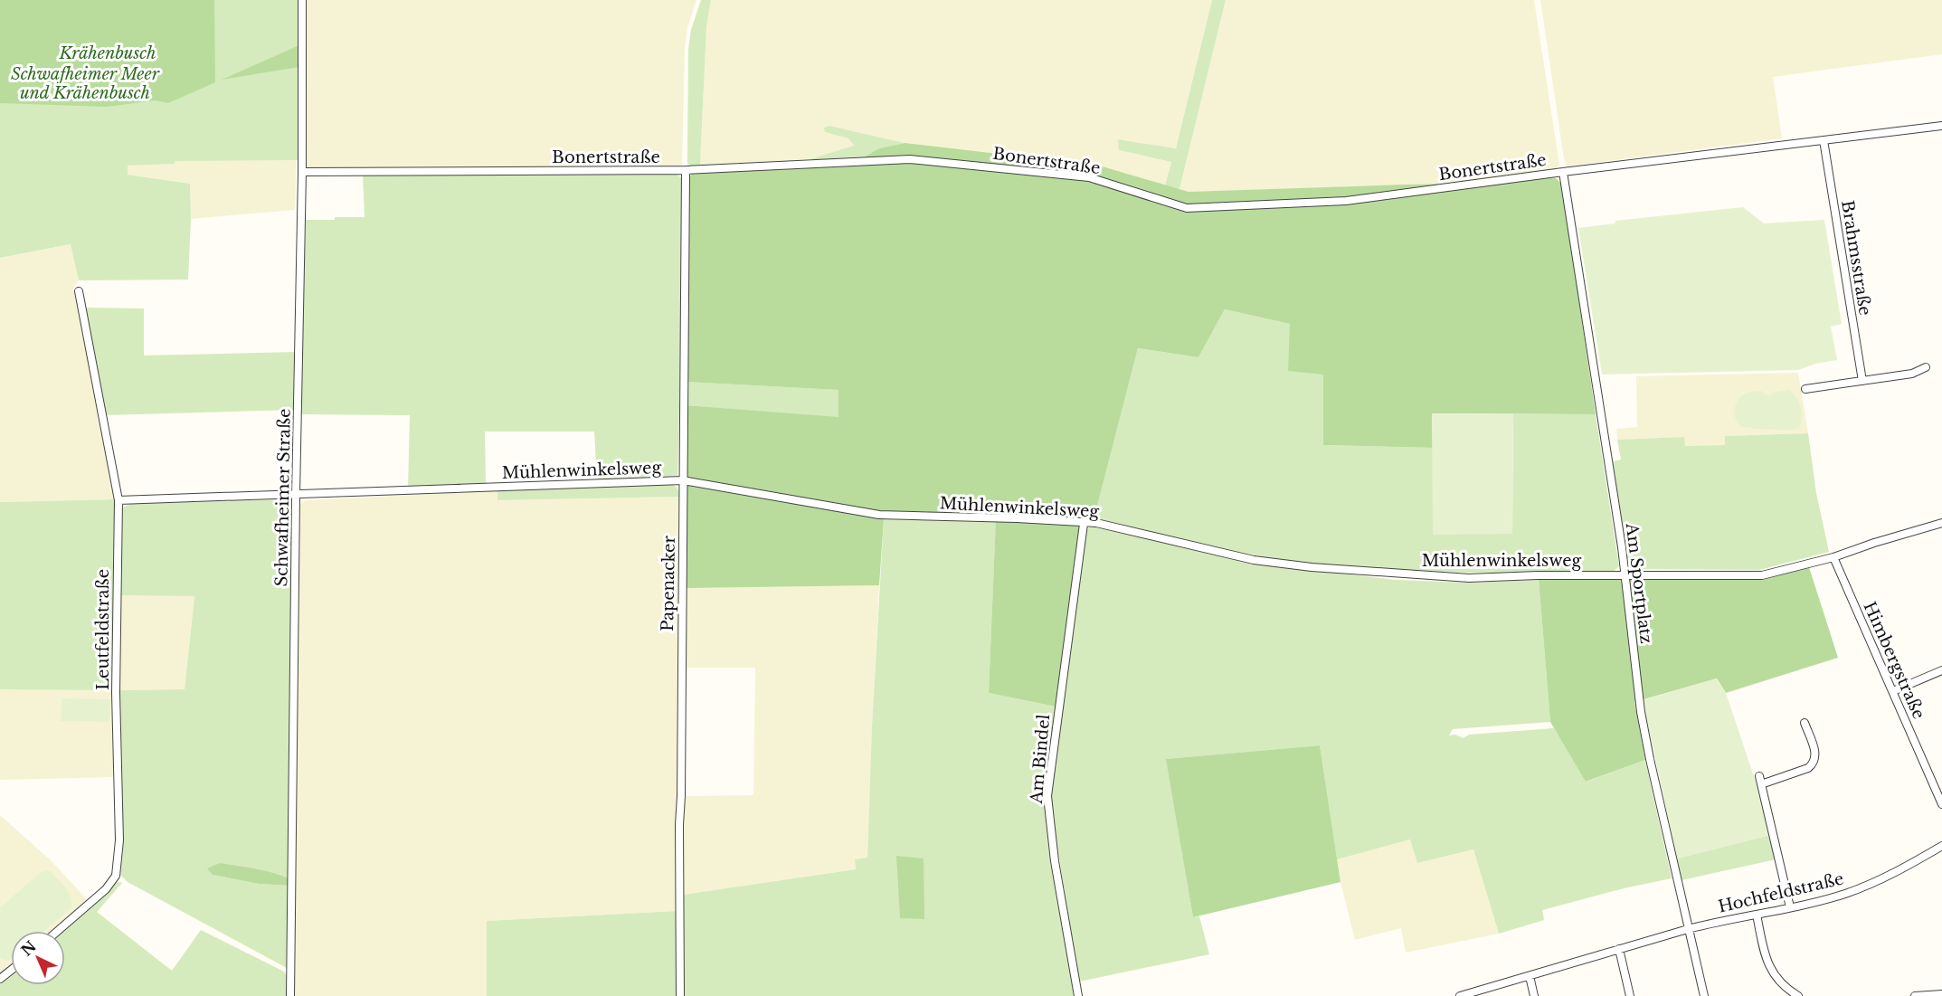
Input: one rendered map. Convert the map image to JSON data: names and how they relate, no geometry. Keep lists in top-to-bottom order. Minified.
{"streets":{"street":["Bonertstraße","Brahmsstraße","Mühlenwinkelsweg","Schwafheimer Straße","Papenacker","Am Sportplatz","Leutfeldstraße","Himbergstraße","Am Bindel","Hochfeldstraße"]},"crossings":[["Bonertstraße","Brahmsstraße"],["Bonertstraße","Schwafheimer Straße"],["Bonertstraße","Papenacker"],["Bonertstraße","Am Sportplatz"],["Mühlenwinkelsweg","Schwafheimer Straße"],["Mühlenwinkelsweg","Papenacker"],["Mühlenwinkelsweg","Am Sportplatz"],["Mühlenwinkelsweg","Leutfeldstraße"],["Mühlenwinkelsweg","Himbergstraße"],["Mühlenwinkelsweg","Am Bindel"],["Am Sportplatz","Hochfeldstraße"]],"parks":["Krähenbusch","Schwafheimer Meer und Krähenbusch"],"north":"top left"}
